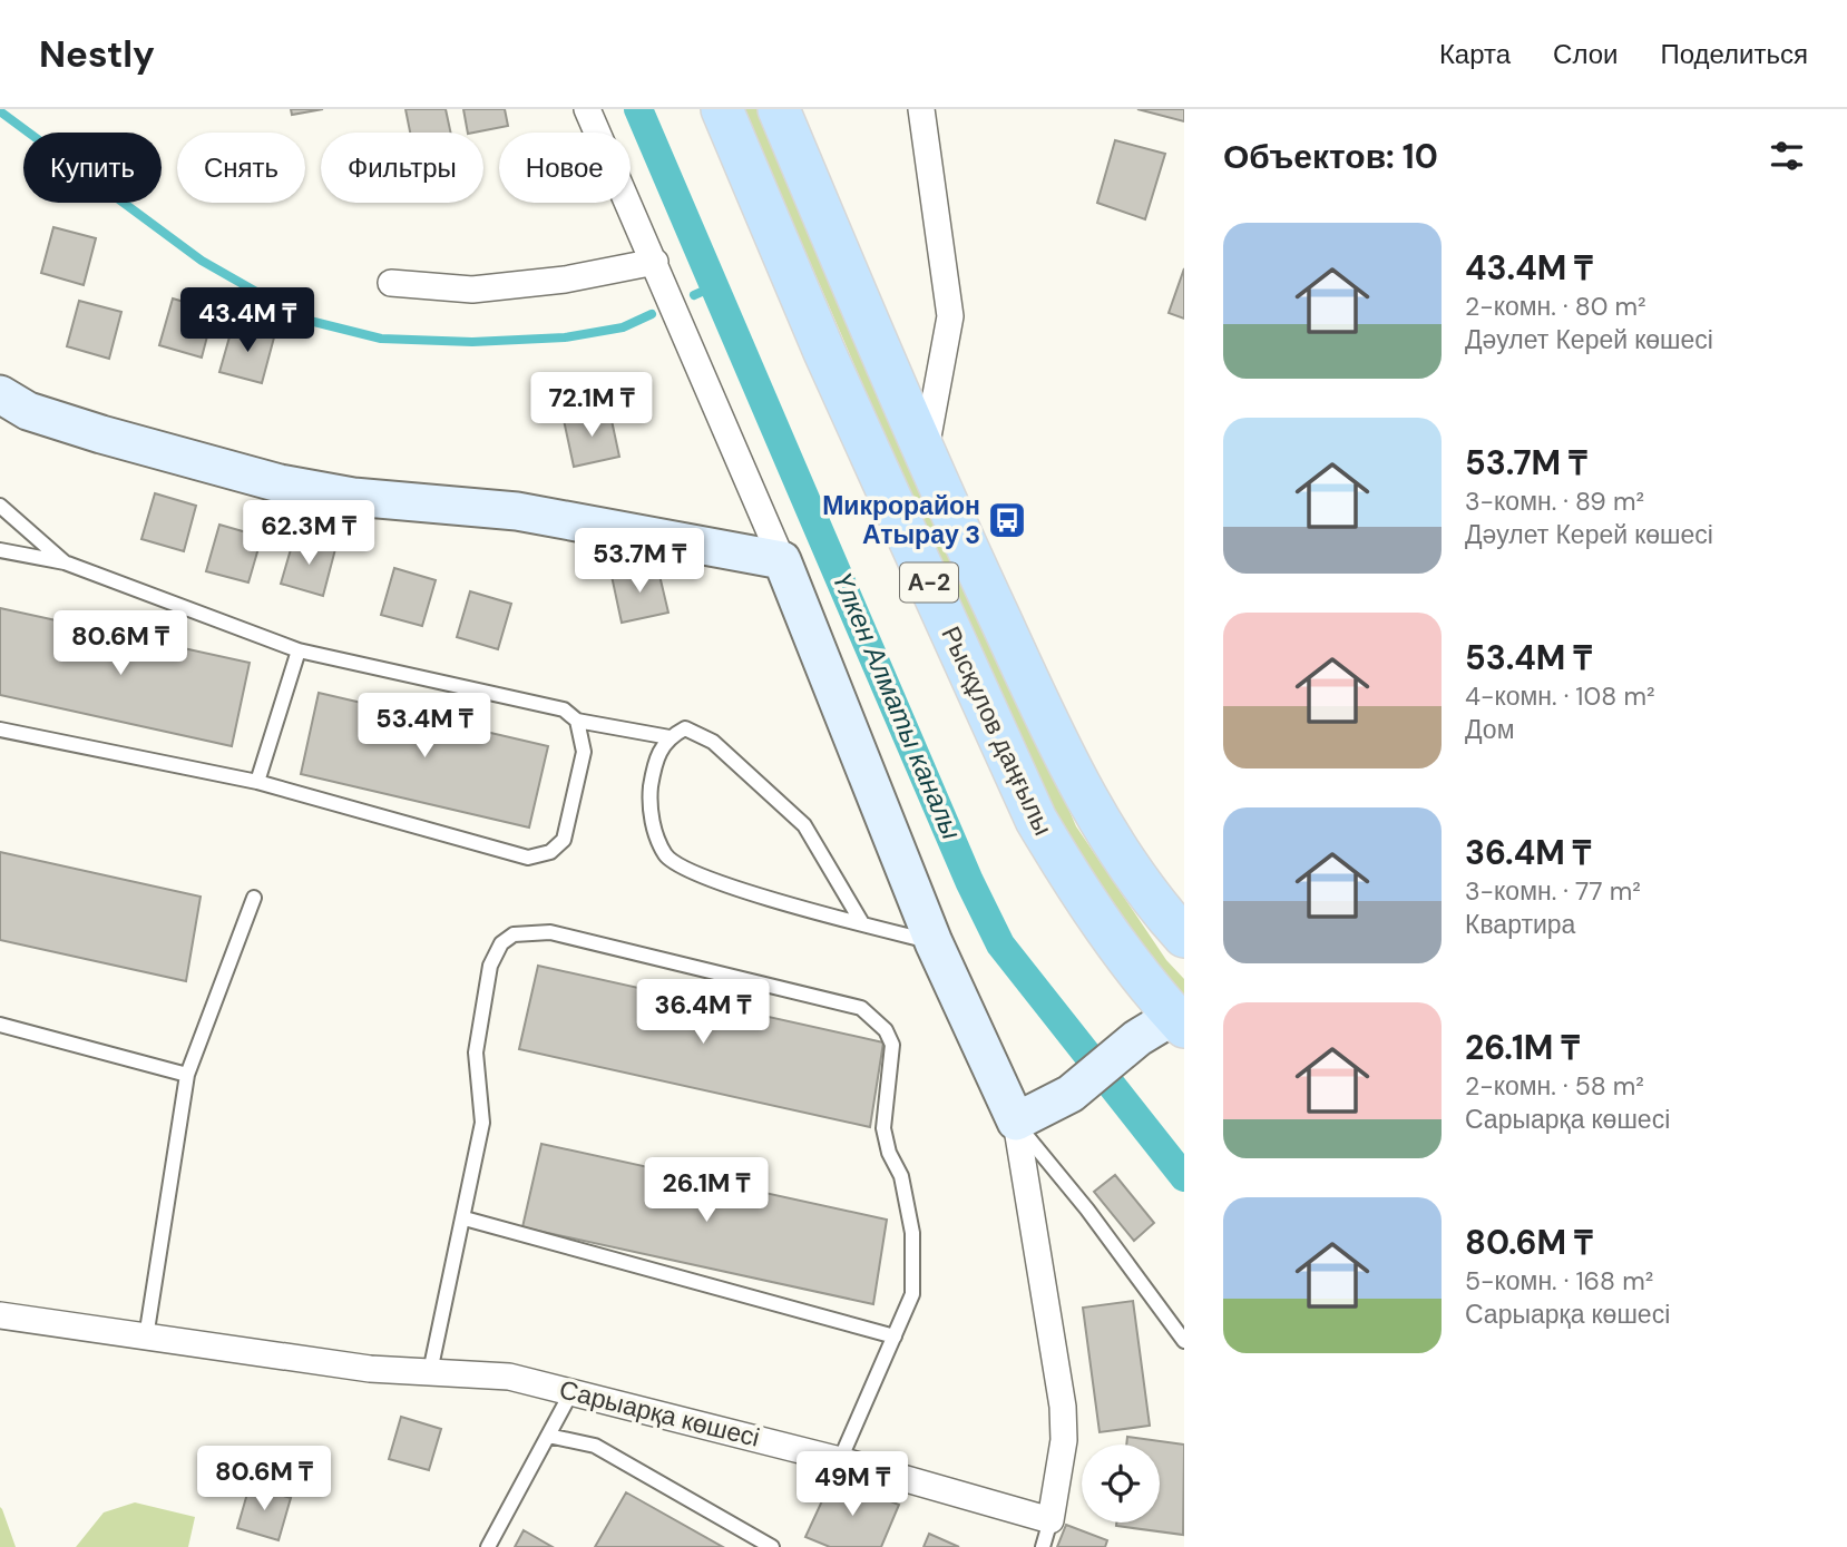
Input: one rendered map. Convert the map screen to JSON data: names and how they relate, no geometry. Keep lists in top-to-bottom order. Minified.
{"streets":{"main road":["A-2","Рысқұлов даңғылы"],"street":["Сарыарқа көшесі"]},"water":["Үлкен Алматы каналы"],"places":{"bus stop":["Микрорайон Атырау 3"]},"page":{"header":"Nestly","nav":["Карта","Слои","Поделиться"],"heading":"Объектов: 10","chip":["Купить","Снять","Фильтры","Новое"],"list":[{"name":"43.4M ₸","note":"2-комн. · 80 m² · Дәулет Керей көшесі"},{"name":"53.7M ₸","note":"3-комн. · 89 m² · Дәулет Керей көшесі"},{"name":"53.4M ₸","note":"4-комн. · 108 m² · Дом"},{"name":"36.4M ₸","note":"3-комн. · 77 m² · Квартира"},{"name":"26.1M ₸","note":"2-комн. · 58 m² · Сарыарқа көшесі"},{"name":"80.6M ₸","note":"5-комн. · 168 m² · Сарыарқа көшесі"}],"price":["43.4M ₸","72.1M ₸","62.3M ₸","53.7M ₸","80.6M ₸","53.4M ₸","36.4M ₸","26.1M ₸","80.6M ₸","49M ₸"]}}
